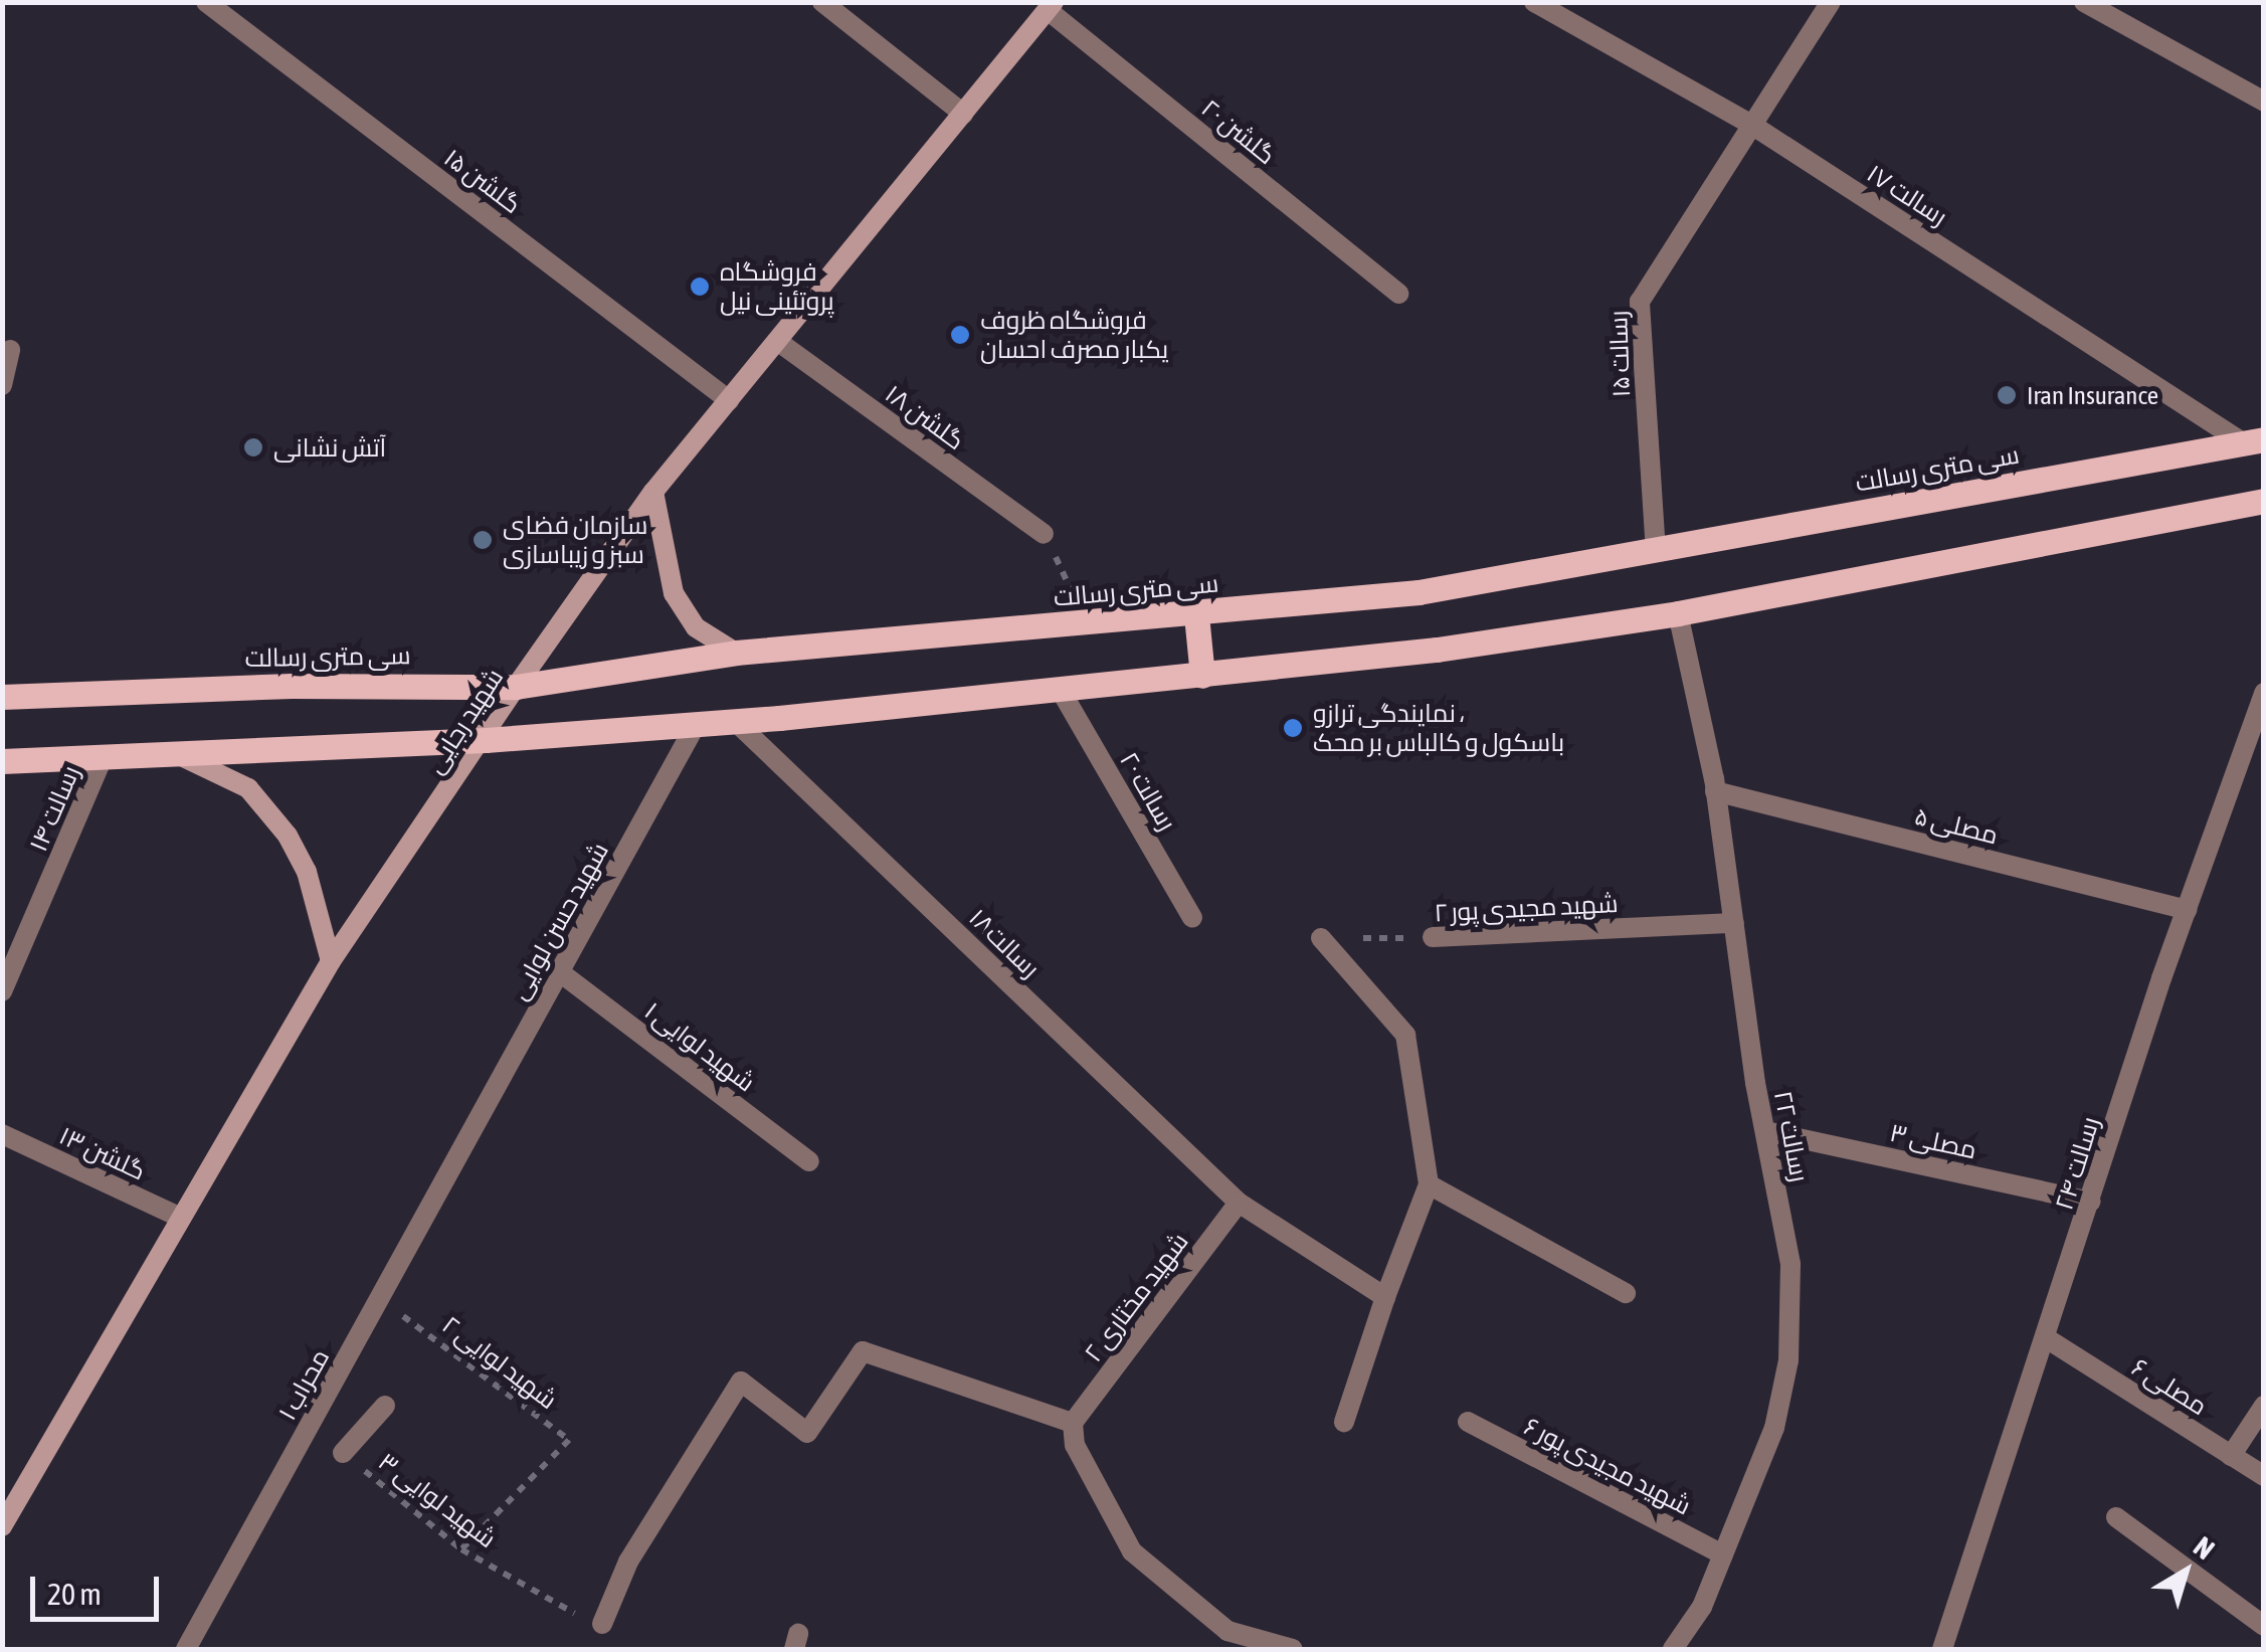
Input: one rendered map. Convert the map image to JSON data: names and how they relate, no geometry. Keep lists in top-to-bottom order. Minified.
{"streets":{"main road":["سی متری رسالت","شهید رجایی"],"street":["۲۰ گلشن","گلشن ۱۵","۱۷ رسالت","۱۵ رسالت","۱۸ گلشن","۲۰ رسالت","۱۴ رسالت","۵ مصلی","۲ شهید مجیدی پور","شهید حسن لوایی","رسالت۱۸","۱ شهید لوایی","۲۲ رسالت","۳ مصلی","۱۳ گلشن","۲۴ رسالت","۲ شهید مختاری","۱ محراب","۶ مصلی","۶ شهید مجیدی پور"],"path":["۲ شهید لوایی","۳ شهید لوایی"]},"crossings":[["۲۰ گلشن","شهید رجایی"],["گلشن ۱۵","شهید رجایی"],["۱۷ رسالت","۱۵ رسالت"],["۱۷ رسالت","سی متری رسالت"],["۱۵ رسالت","سی متری رسالت"],["۱۸ گلشن","شهید رجایی"],["سی متری رسالت","شهید رجایی"],["شهید رجایی","۱۳ گلشن"],["۵ مصلی","۲۲ رسالت"],["۵ مصلی","۲۴ رسالت"],["۲ شهید مجیدی پور","۲۲ رسالت"],["شهید حسن لوایی","۱ شهید لوایی"],["شهید حسن لوایی","۱ محراب"],["رسالت۱۸","۲ شهید مختاری"],["۲۲ رسالت","۳ مصلی"],["۲۲ رسالت","۶ شهید مجیدی پور"],["۳ مصلی","۲۴ رسالت"],["۲۴ رسالت","۶ مصلی"],["۲ شهید لوایی","۱ محراب"],["۲ شهید لوایی","۳ شهید لوایی"]],"places":["فروشگاه پروتئینی نیل","فروشگاه ظروف یکبار مصرف احسان","Iran Insurance","آتش نشانی","سازمان فضای سبز و زیباسازی","نمایندگی ترازو ، باسکول و کالباس بر محک"],"scale_bar":"20 m","north":"top right"}
